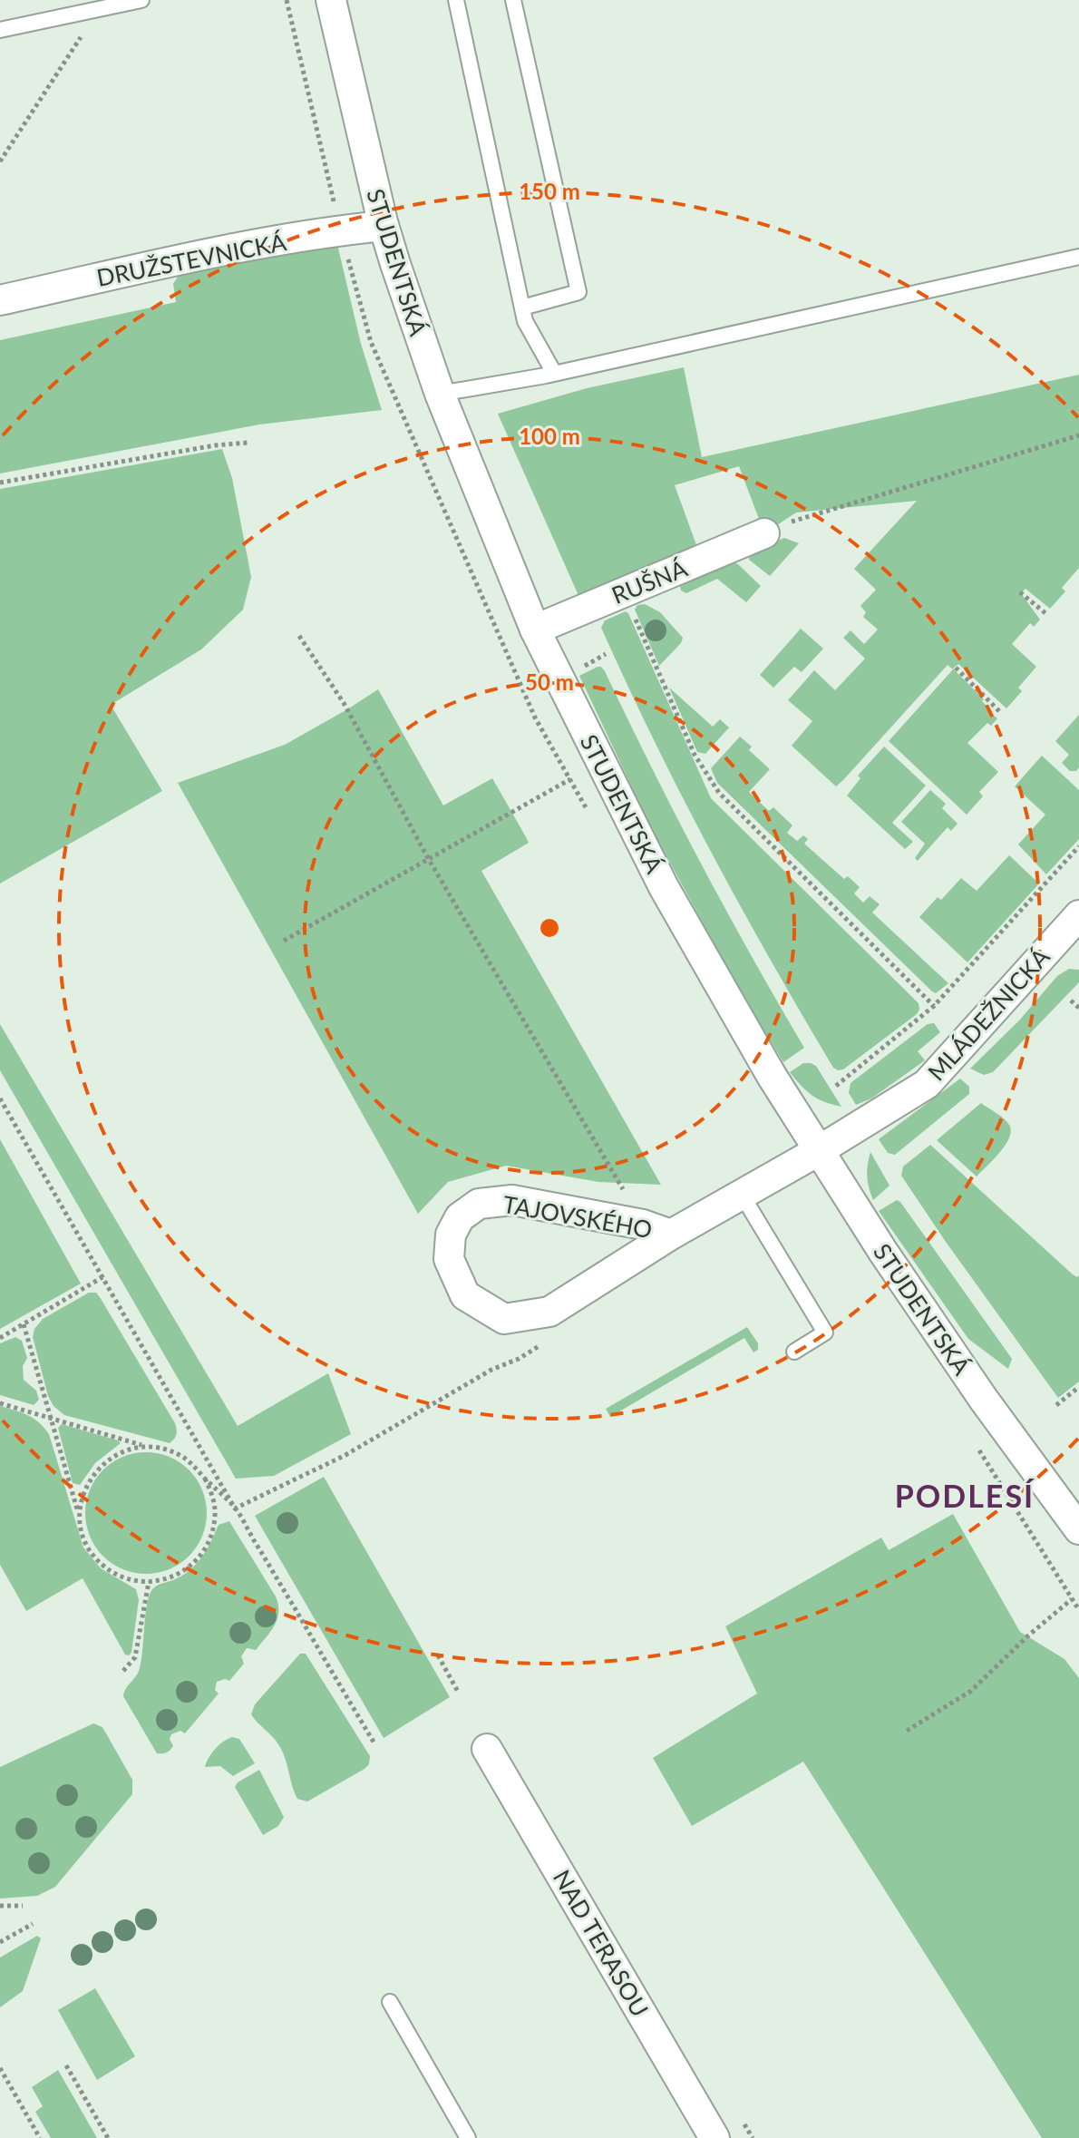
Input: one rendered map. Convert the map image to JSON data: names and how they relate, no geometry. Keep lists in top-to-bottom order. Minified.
{"streets":{"street":["DRUŽSTEVNICKÁ","STUDENTSKÁ","RUŠNÁ","MLÁDEŽNICKÁ","TAJOVSKÉHO","NAD TERASOU"]},"crossings":[["DRUŽSTEVNICKÁ","STUDENTSKÁ"],["STUDENTSKÁ","RUŠNÁ"],["STUDENTSKÁ","MLÁDEŽNICKÁ"],["STUDENTSKÁ","TAJOVSKÉHO"],["MLÁDEŽNICKÁ","TAJOVSKÉHO"]],"districts":["PODLESÍ"],"rings":["150 m","100 m","50 m"]}
